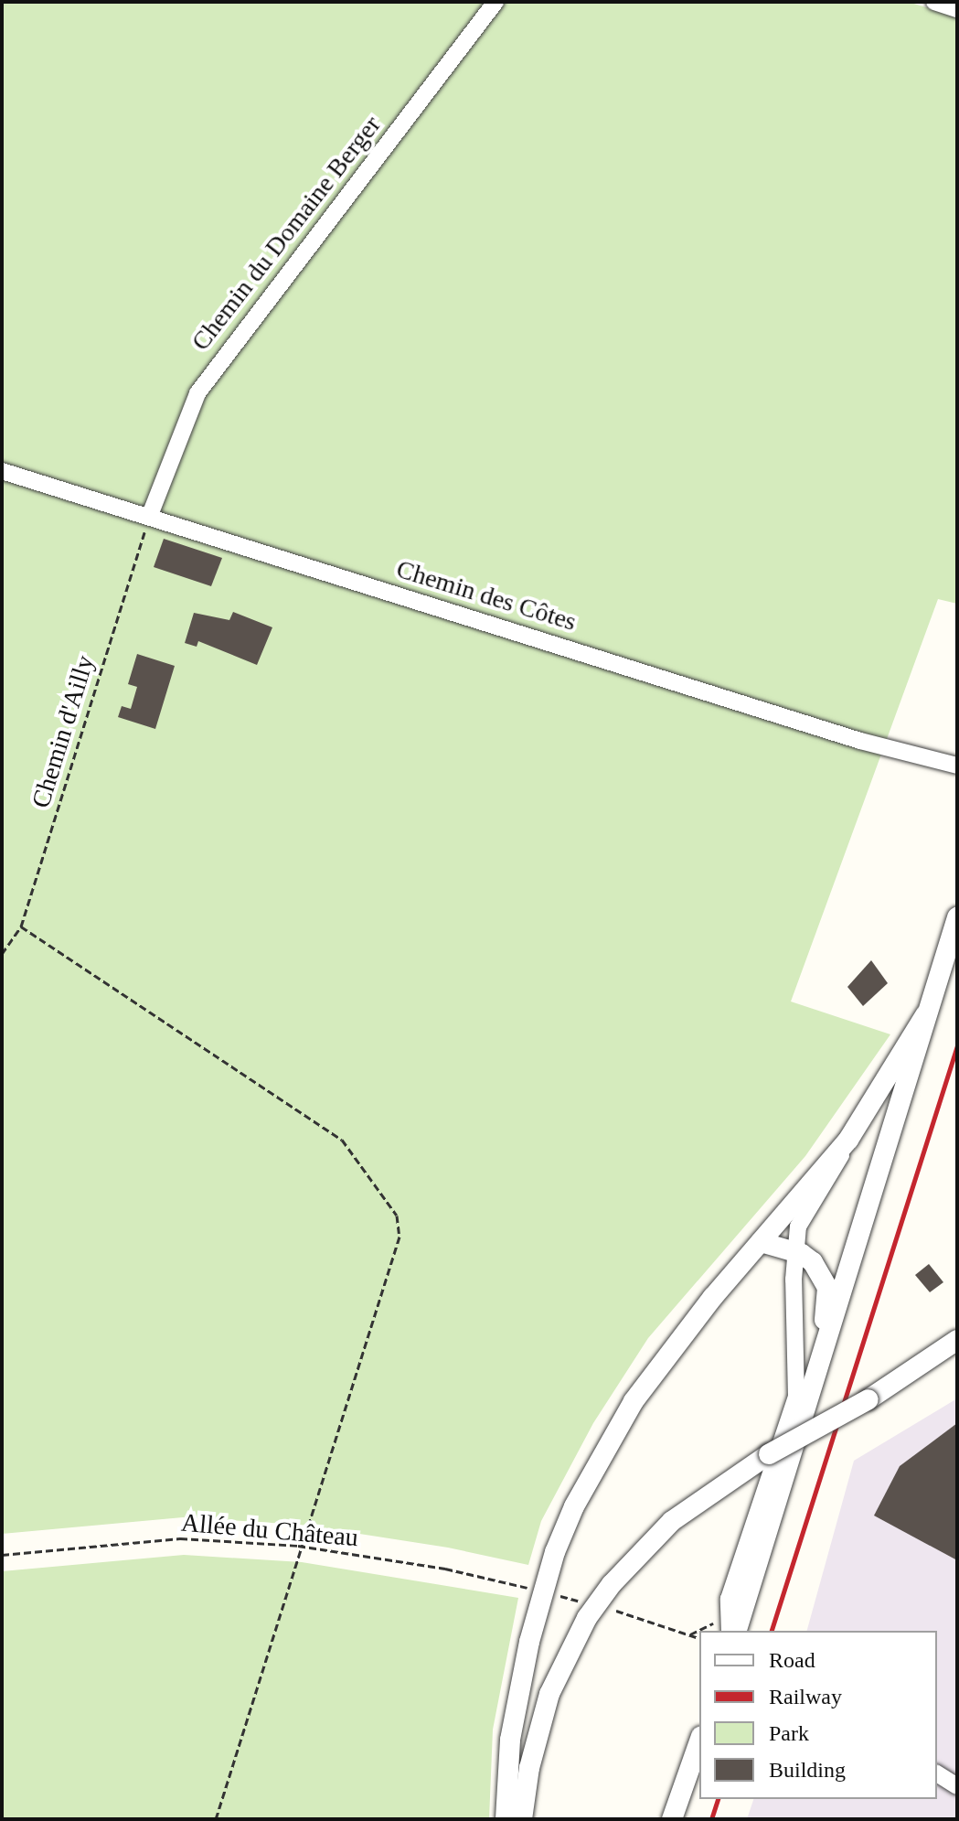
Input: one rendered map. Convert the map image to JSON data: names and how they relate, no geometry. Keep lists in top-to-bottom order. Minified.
{"streets":{"street":["Chemin du Domaine Berger","Chemin des Côtes"],"path":["Chemin d'Ailly","Allée du Château"]},"crossings":[["Chemin du Domaine Berger","Chemin des Côtes"],["Chemin du Domaine Berger","Chemin d'Ailly"],["Chemin des Côtes","Chemin d'Ailly"]],"legend":["Road","Railway","Park","Building"]}
